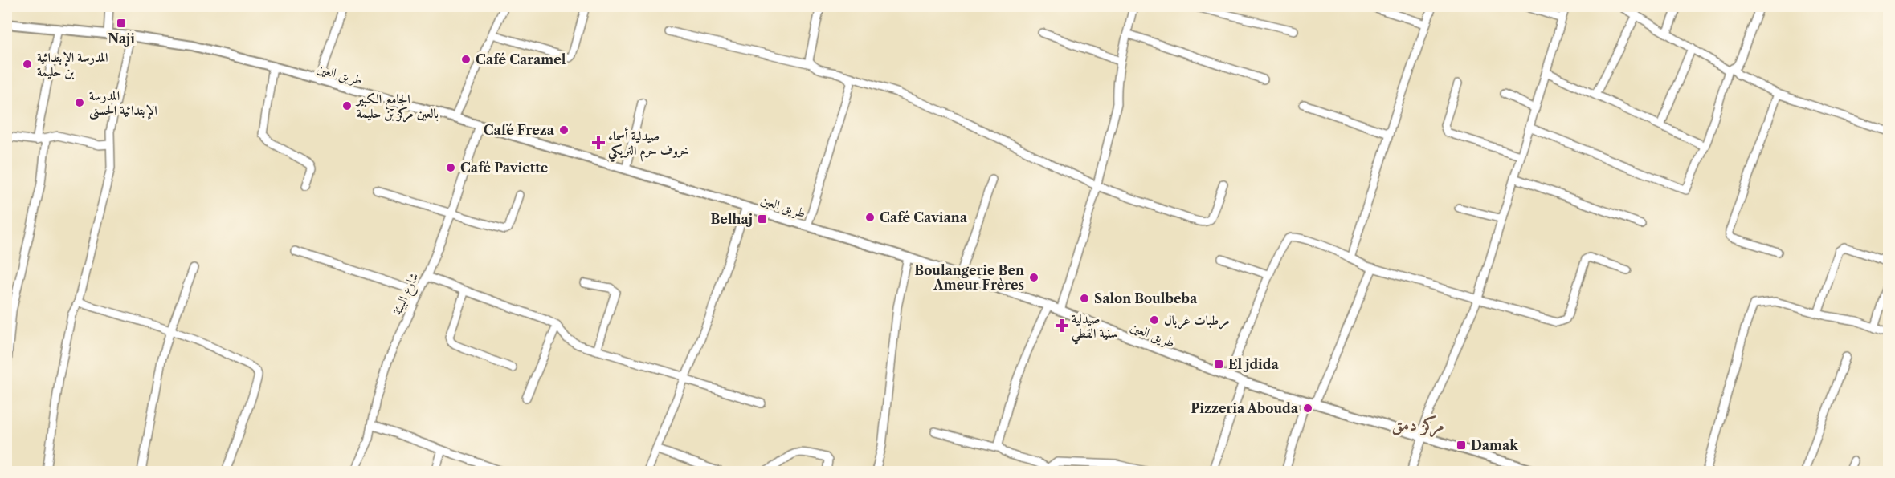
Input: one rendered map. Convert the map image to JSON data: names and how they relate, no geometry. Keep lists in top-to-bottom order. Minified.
{"streets":{"main road":["طريق العين"],"street":["شارع البيئة"]},"crossings":[["طريق العين","شارع البيئة"]],"districts":["مركز دمق"],"places":{"transit":["Naji","Belhaj","El jdida","Damak"],"other":["Café Caramel","المدرسة الإبتدائية بن حليمة","المدرسة الإبتدائية الحسنى","الجامع الكبير بالعين مركز بن حليمة","Café Freza","Café Paviette","Café Caviana","Boulangerie Ben Ameur Frères","Salon Boulbeba","مرطبات غربال","Pizzeria Abouda"],"health":["صيدلية أسماء خروف حرم التريكي","صيدلية سنية القطي"]}}
